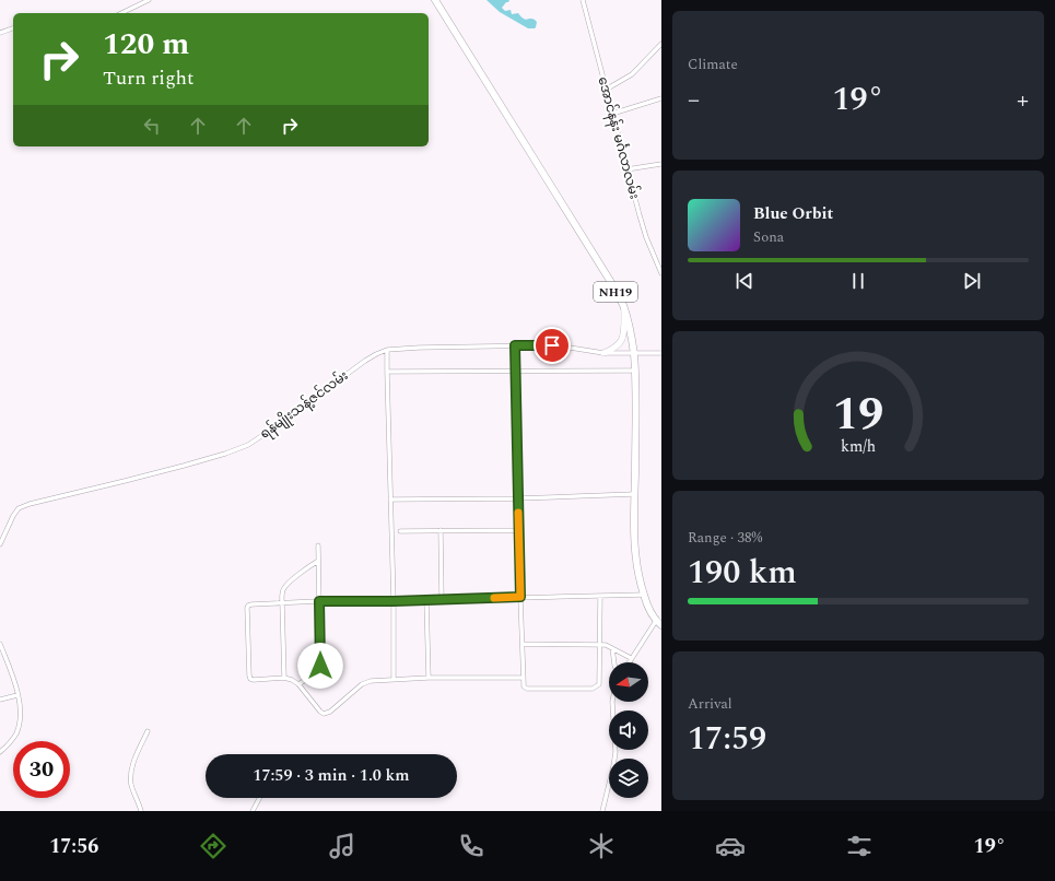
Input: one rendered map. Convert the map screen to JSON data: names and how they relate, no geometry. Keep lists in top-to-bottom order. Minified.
{"streets":{"highway":["NH19"],"street":["အောင်နန်း မင်္ဂလာလမ်း","ရန်မျိုးသန့်ဇင်လမ်း"]},"crossings":[["NH19","ရန်မျိုးသန့်ဇင်လမ်း"]],"north":"left","page":{"tile":["Climate",["Range · 38%","190 km"],["Arrival","17:59"]],"turn":["120 m","Turn right"],"heat":["−","19°","+"],"song":["Blue Orbit","Sona"],"limit":"30","trip":"17:59 · 3 min · 1.0 km","tabs":["17:56","19°"],"gauge":["19","km/h"]}}
